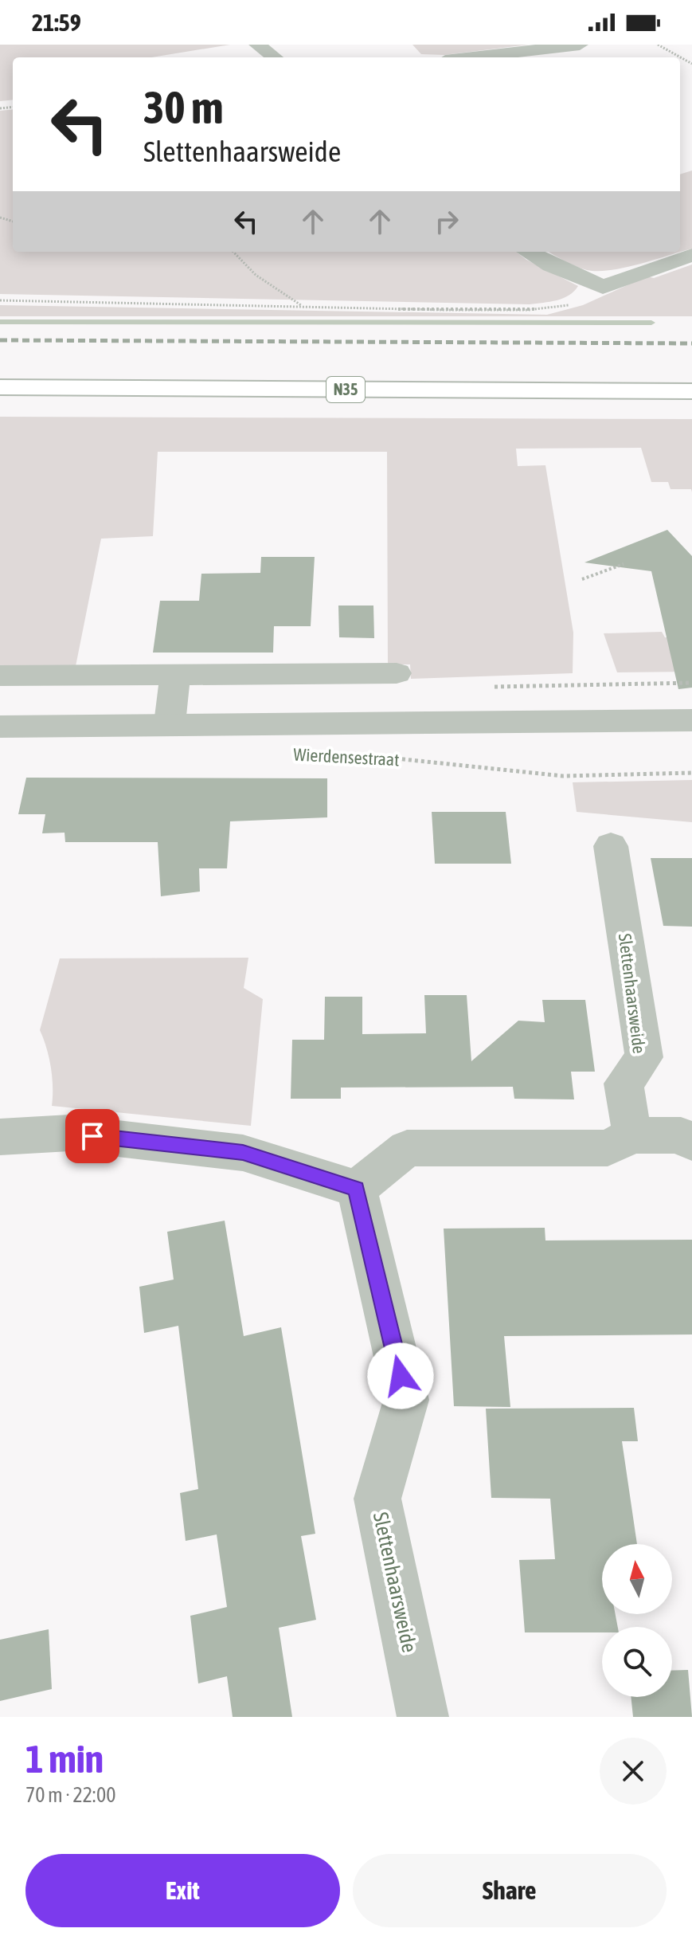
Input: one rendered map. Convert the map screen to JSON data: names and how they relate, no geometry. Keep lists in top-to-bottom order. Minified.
{"streets":{"main road":["N35"],"street":["Wierdensestraat","Slettenhaarsweide"]},"north":"top","page":{"status":"21:59","turn":["30 m","Slettenhaarsweide"],"heading":["1 min","70 m · 22:00"],"buttons":["Exit","Share"]}}
